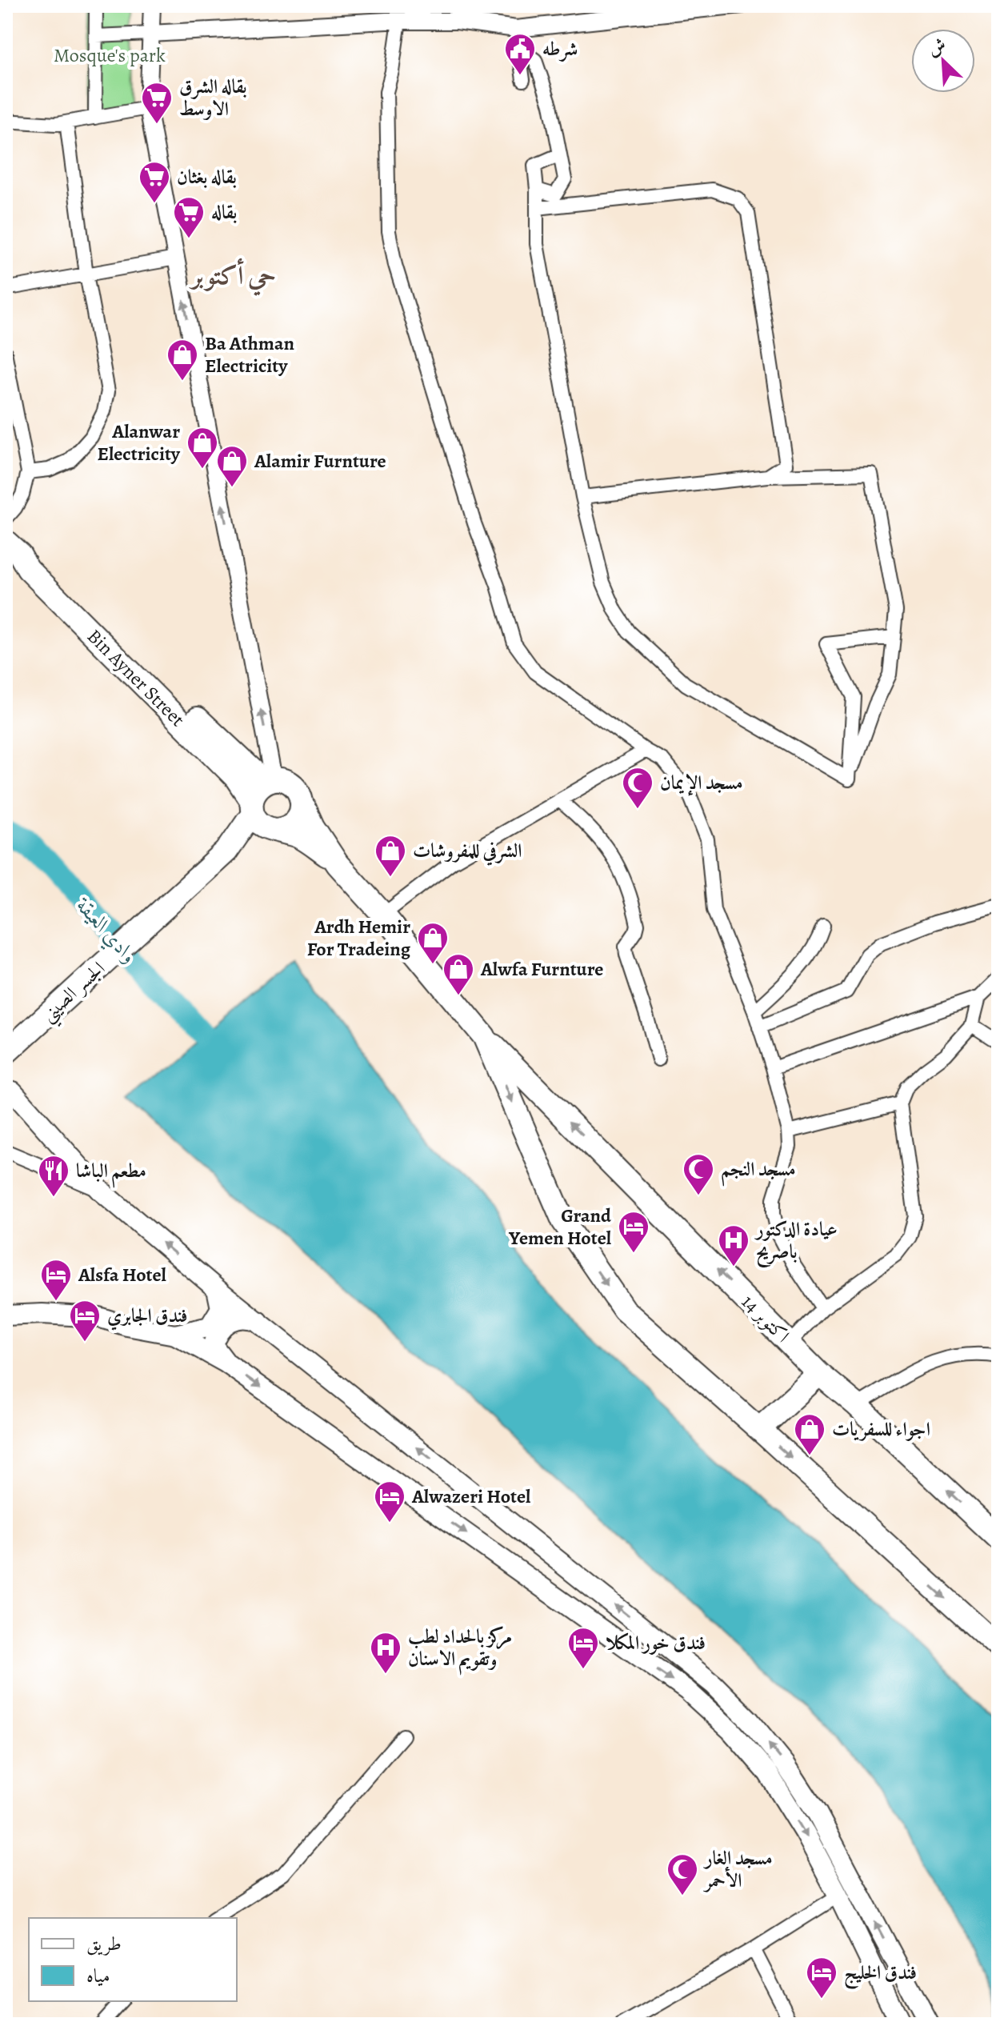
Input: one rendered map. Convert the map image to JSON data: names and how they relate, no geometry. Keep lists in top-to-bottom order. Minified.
{"streets":{"highway":["Bin Ayner Street","الجسر الصيني","14 اكتوبر"]},"districts":["حي أكتوبر"],"water":["وادي العيقة"],"parks":["Mosque's park"],"places":{"public building":["شرطه"],"supermarket":["بقاله الشرق الاوسط","بقاله بغثان","بقاله"],"shop":["Ba Athman Electricity","Alanwar Electricity","Alamir Furnture","الشرفي للمفروشات","Ardh Hemir For Tradeing","Alwfa Furnture","اجواء للسفريات"],"mosque":["مسجد الإيمان","مسجد النجم","مسجد الغار الأحمر"],"restaurant":["مطعم الباشا"],"hotel":["Grand Yemen Hotel","Alsfa Hotel","فندق الجابري","Alwazeri Hotel","فندق خور المكلا","فندق الخليج"],"hospital":["عيادة الدكتور باصريح","مركز بالحداد لطب وتقويم الاسنان"]},"legend":["طريق","مياه"],"north":"top left"}
